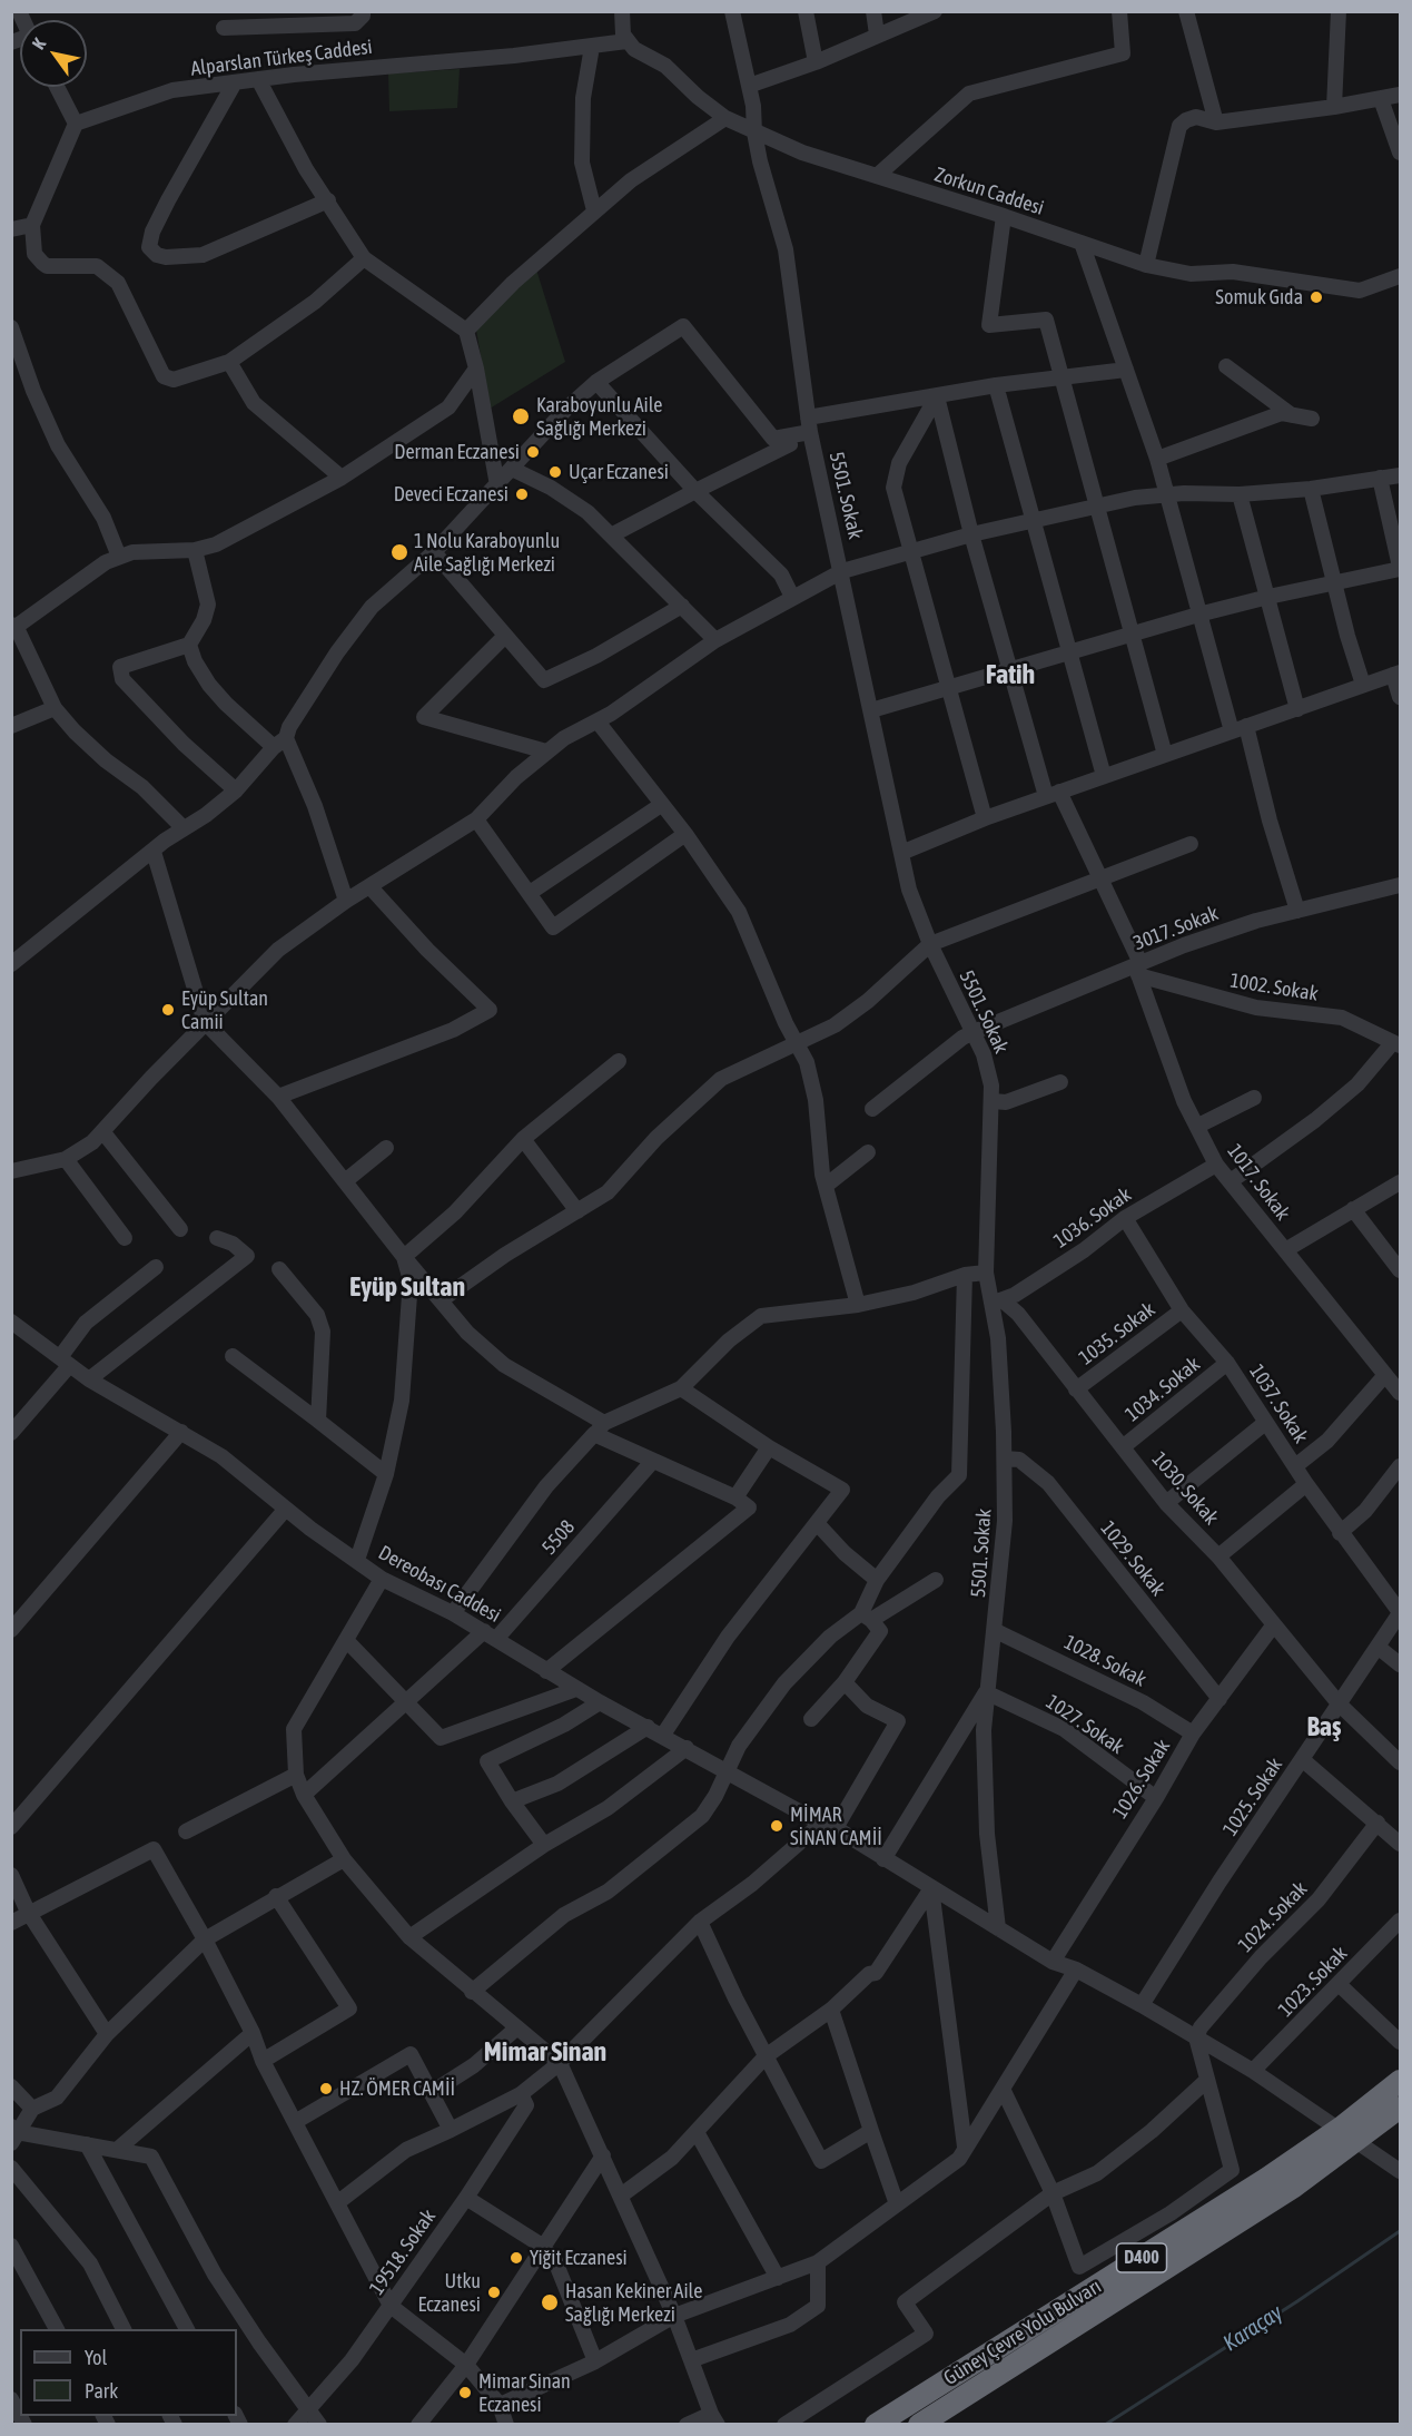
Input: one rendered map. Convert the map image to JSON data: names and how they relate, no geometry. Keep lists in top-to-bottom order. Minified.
{"streets":{"highway":["D400","Güney Çevre Yolu Bulvarı"],"street":["Alparslan Türkeş Caddesi","Zorkun Caddesi","5501. Sokak","3017. Sokak","1002. Sokak","1017. Sokak","1036. Sokak","1035. Sokak","1034. Sokak","1037. Sokak","1030. Sokak","5508","1029. Sokak","Dereobası Caddesi","1028. Sokak","1027. Sokak","1026. Sokak","1025. Sokak","1024. Sokak","1023. Sokak","19518. Sokak"]},"crossings":[["Alparslan Türkeş Caddesi","Zorkun Caddesi"],["Zorkun Caddesi","5501. Sokak"],["5501. Sokak","3017. Sokak"],["5501. Sokak","1036. Sokak"],["5501. Sokak","1030. Sokak"],["5501. Sokak","1029. Sokak"],["5501. Sokak","Dereobası Caddesi"],["5501. Sokak","1028. Sokak"],["5501. Sokak","1027. Sokak"],["3017. Sokak","1002. Sokak"],["3017. Sokak","1017. Sokak"],["1002. Sokak","1017. Sokak"],["1017. Sokak","1036. Sokak"],["1036. Sokak","1037. Sokak"],["1036. Sokak","1030. Sokak"],["1035. Sokak","1037. Sokak"],["1035. Sokak","1030. Sokak"],["1034. Sokak","1037. Sokak"],["1034. Sokak","1030. Sokak"],["1037. Sokak","1025. Sokak"],["1030. Sokak","1026. Sokak"],["1030. Sokak","1025. Sokak"],["5508","Dereobası Caddesi"],["1029. Sokak","1026. Sokak"],["Dereobası Caddesi","1026. Sokak"],["Dereobası Caddesi","1025. Sokak"],["Dereobası Caddesi","1024. Sokak"],["Dereobası Caddesi","1023. Sokak"],["Dereobası Caddesi","Güney Çevre Yolu Bulvarı"],["1028. Sokak","1026. Sokak"],["1027. Sokak","1026. Sokak"]],"districts":["Fatih","Eyüp Sultan","Baş","Mimar Sinan"],"water":["Karaçay"],"places":["Somuk Gıda","Karaboyunlu Aile Sağlığı Merkezi","Derman Eczanesi","Uçar Eczanesi","Deveci Eczanesi","1 Nolu Karaboyunlu Aile Sağlığı Merkezi","Eyüp Sultan Camii","MİMAR SİNAN CAMİİ","HZ. ÖMER CAMİİ","Yiğit Eczanesi","Utku Eczanesi","Hasan Kekiner Aile Sağlığı Merkezi","Mimar Sinan Eczanesi"],"legend":["Yol","Park"],"north":"top left"}
